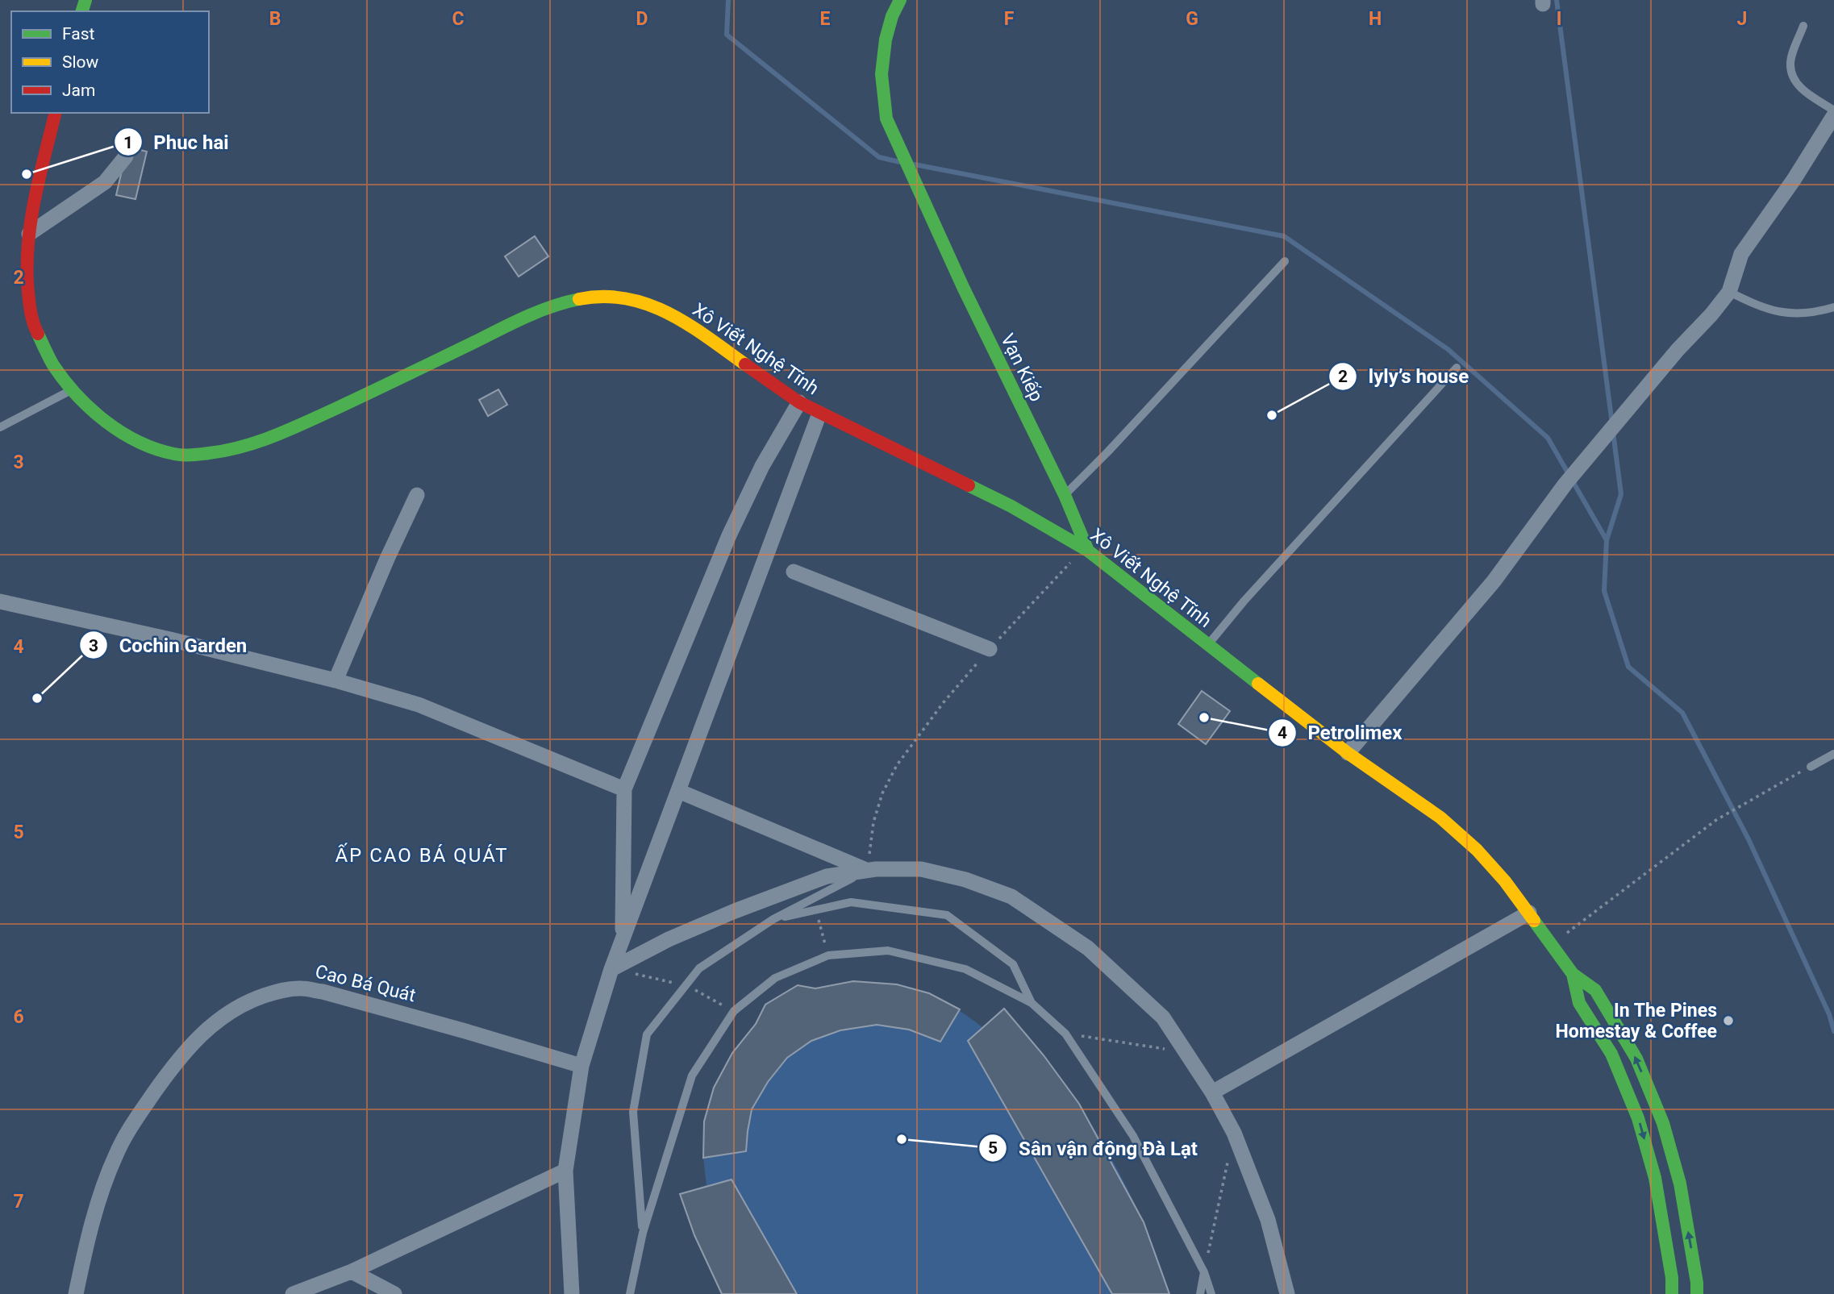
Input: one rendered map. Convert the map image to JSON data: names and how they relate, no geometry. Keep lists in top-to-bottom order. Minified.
{"streets":{"main road":["Xô Viết Nghệ Tĩnh","Vạn Kiếp"],"street":["Cao Bá Quát"]},"crossings":[["Xô Viết Nghệ Tĩnh","Vạn Kiếp"]],"districts":["ẤP CAO BÁ QUÁT"],"places":["Phuc hai","lyly’s house","Cochin Garden","Petrolimex","In The Pines Homestay & Coffee","Sân vận động Đà Lạt"],"legend":["Fast","Slow","Jam"],"grid":{"columns":["B","C","D","E","F","G","H","I","J"],"rows":["2","3","4","5","6","7"]}}
